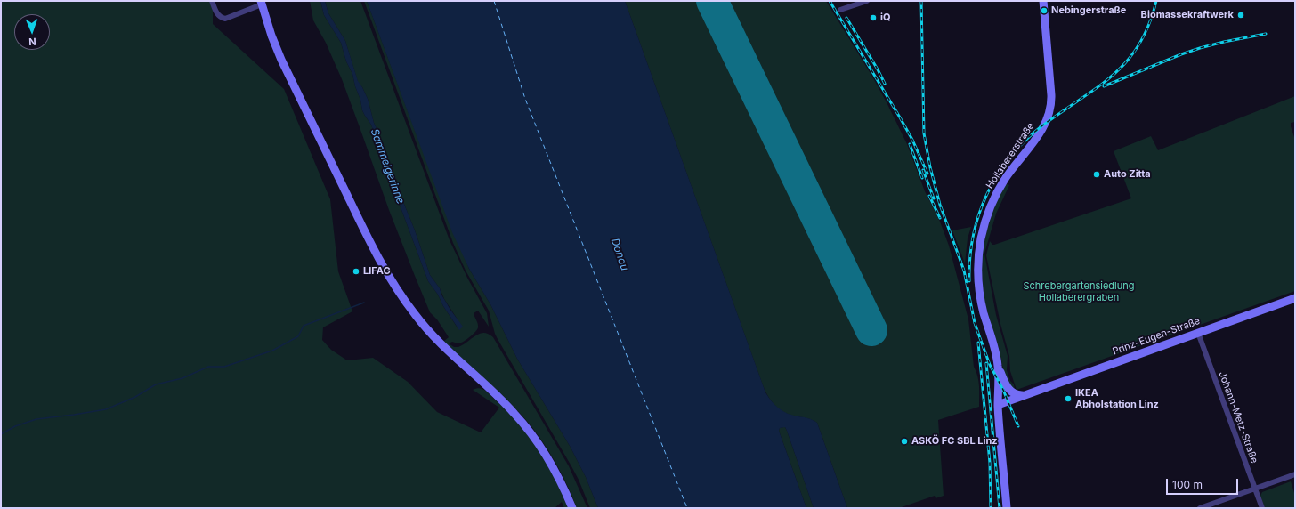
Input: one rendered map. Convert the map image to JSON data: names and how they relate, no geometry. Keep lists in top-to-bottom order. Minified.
{"streets":{"street":["Hollabererstraße","Prinz-Eugen-Straße","Johann-Metz-Straße"]},"crossings":[["Hollabererstraße","Prinz-Eugen-Straße"],["Prinz-Eugen-Straße","Johann-Metz-Straße"]],"water":["Sammelgerinne","Donau"],"parks":["Schrebergartensiedlung Hollaberergraben"],"places":["Nebingerstraße","Biomassekraftwerk","iQ","Auto Zitta","LIFAG","IKEA Abholstation Linz","ASKÖ FC SBL Linz"],"scale_bar":"100 m","north":"bottom"}
